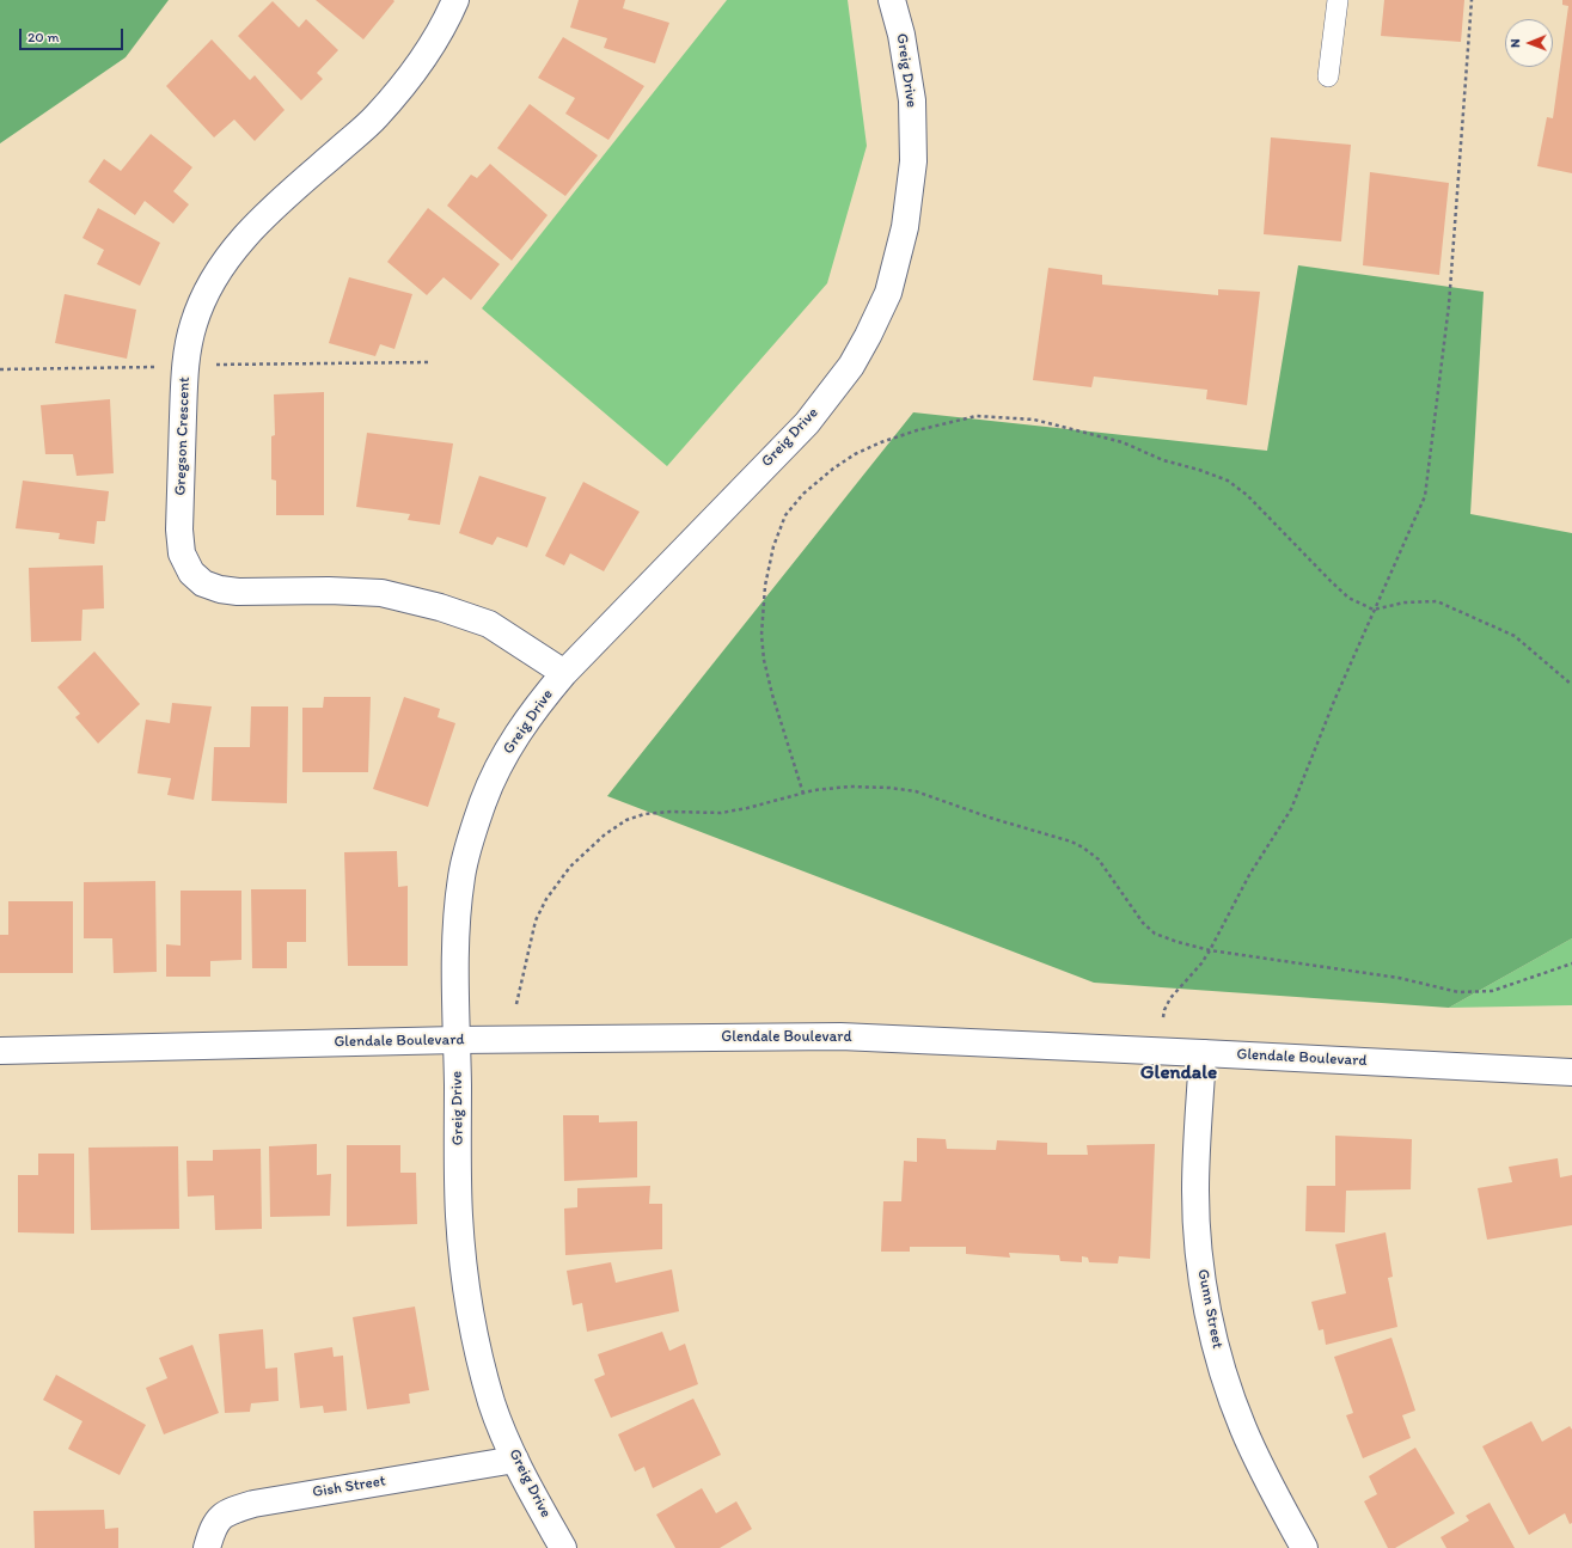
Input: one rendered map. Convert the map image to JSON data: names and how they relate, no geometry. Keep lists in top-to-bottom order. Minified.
{"streets":{"street":["Greig Drive","Gregson Crescent","Glendale Boulevard","Gunn Street","Gish Street"]},"crossings":[["Greig Drive","Gregson Crescent"],["Greig Drive","Glendale Boulevard"],["Greig Drive","Gish Street"],["Glendale Boulevard","Gunn Street"]],"districts":["Glendale"],"scale_bar":"20 m","north":"left"}
